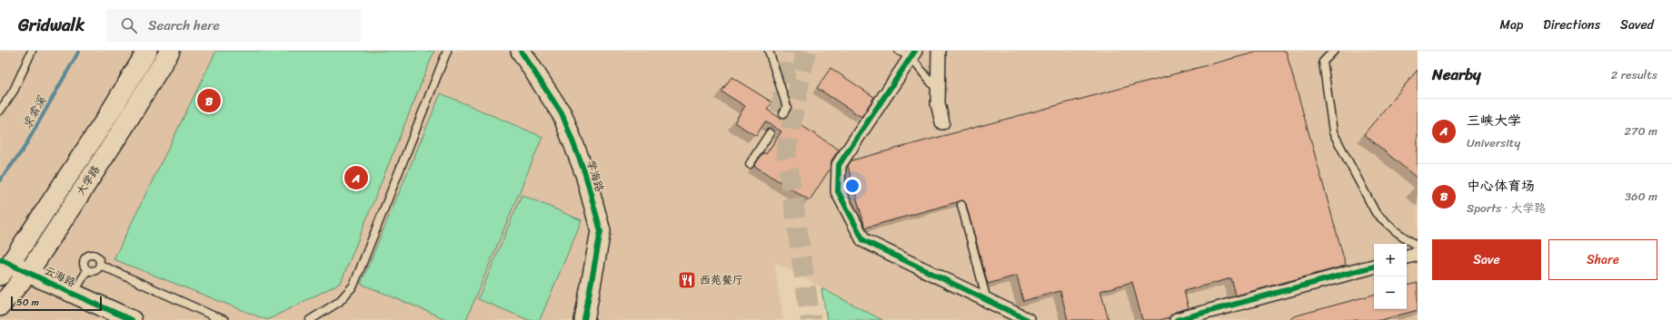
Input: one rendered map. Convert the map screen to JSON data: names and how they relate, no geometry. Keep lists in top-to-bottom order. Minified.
{"streets":{"main road":["学海路","大学路","云海路"]},"crossings":[["大学路","云海路"]],"water":["求索溪"],"places":{"restaurant":["西苑餐厅"]},"scale_bar":"50 m","page":{"header":"Gridwalk","search":"Search here","nav":["Map","Directions","Saved"],"heading":["Nearby","2 results"],"pins":["B","A"],"list":[{"mark":"A","name":"三峡大学","note":"University","value":"270 m"},{"mark":"B","name":"中心体育场","note":"Sports · 大学路","value":"360 m"}],"buttons":["Save","Share"],"map_buttons":["+","−"],"scale":"50 m"}}
